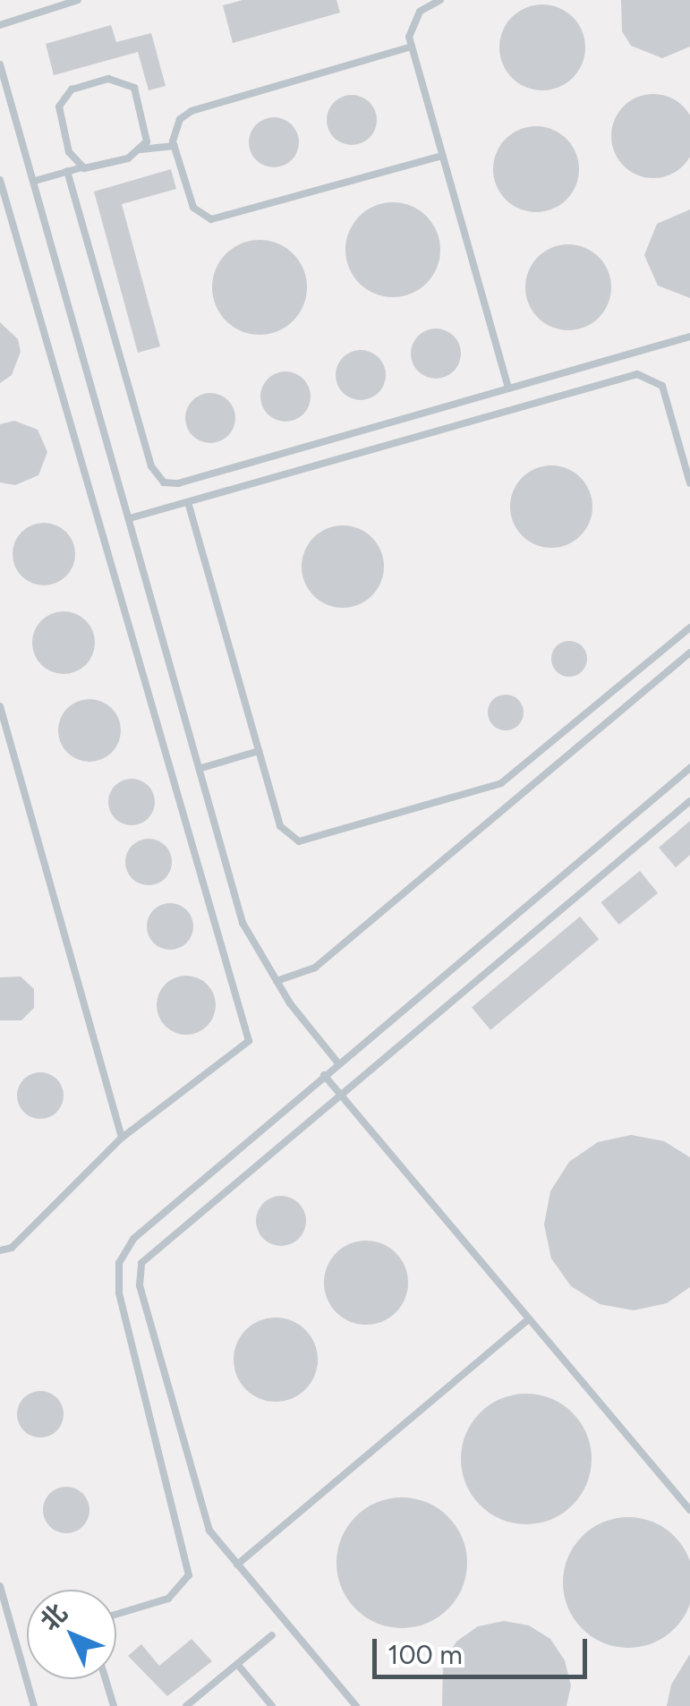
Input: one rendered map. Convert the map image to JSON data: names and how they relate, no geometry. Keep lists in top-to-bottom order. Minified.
{"scale_bar":"100 m","north":"top left"}
